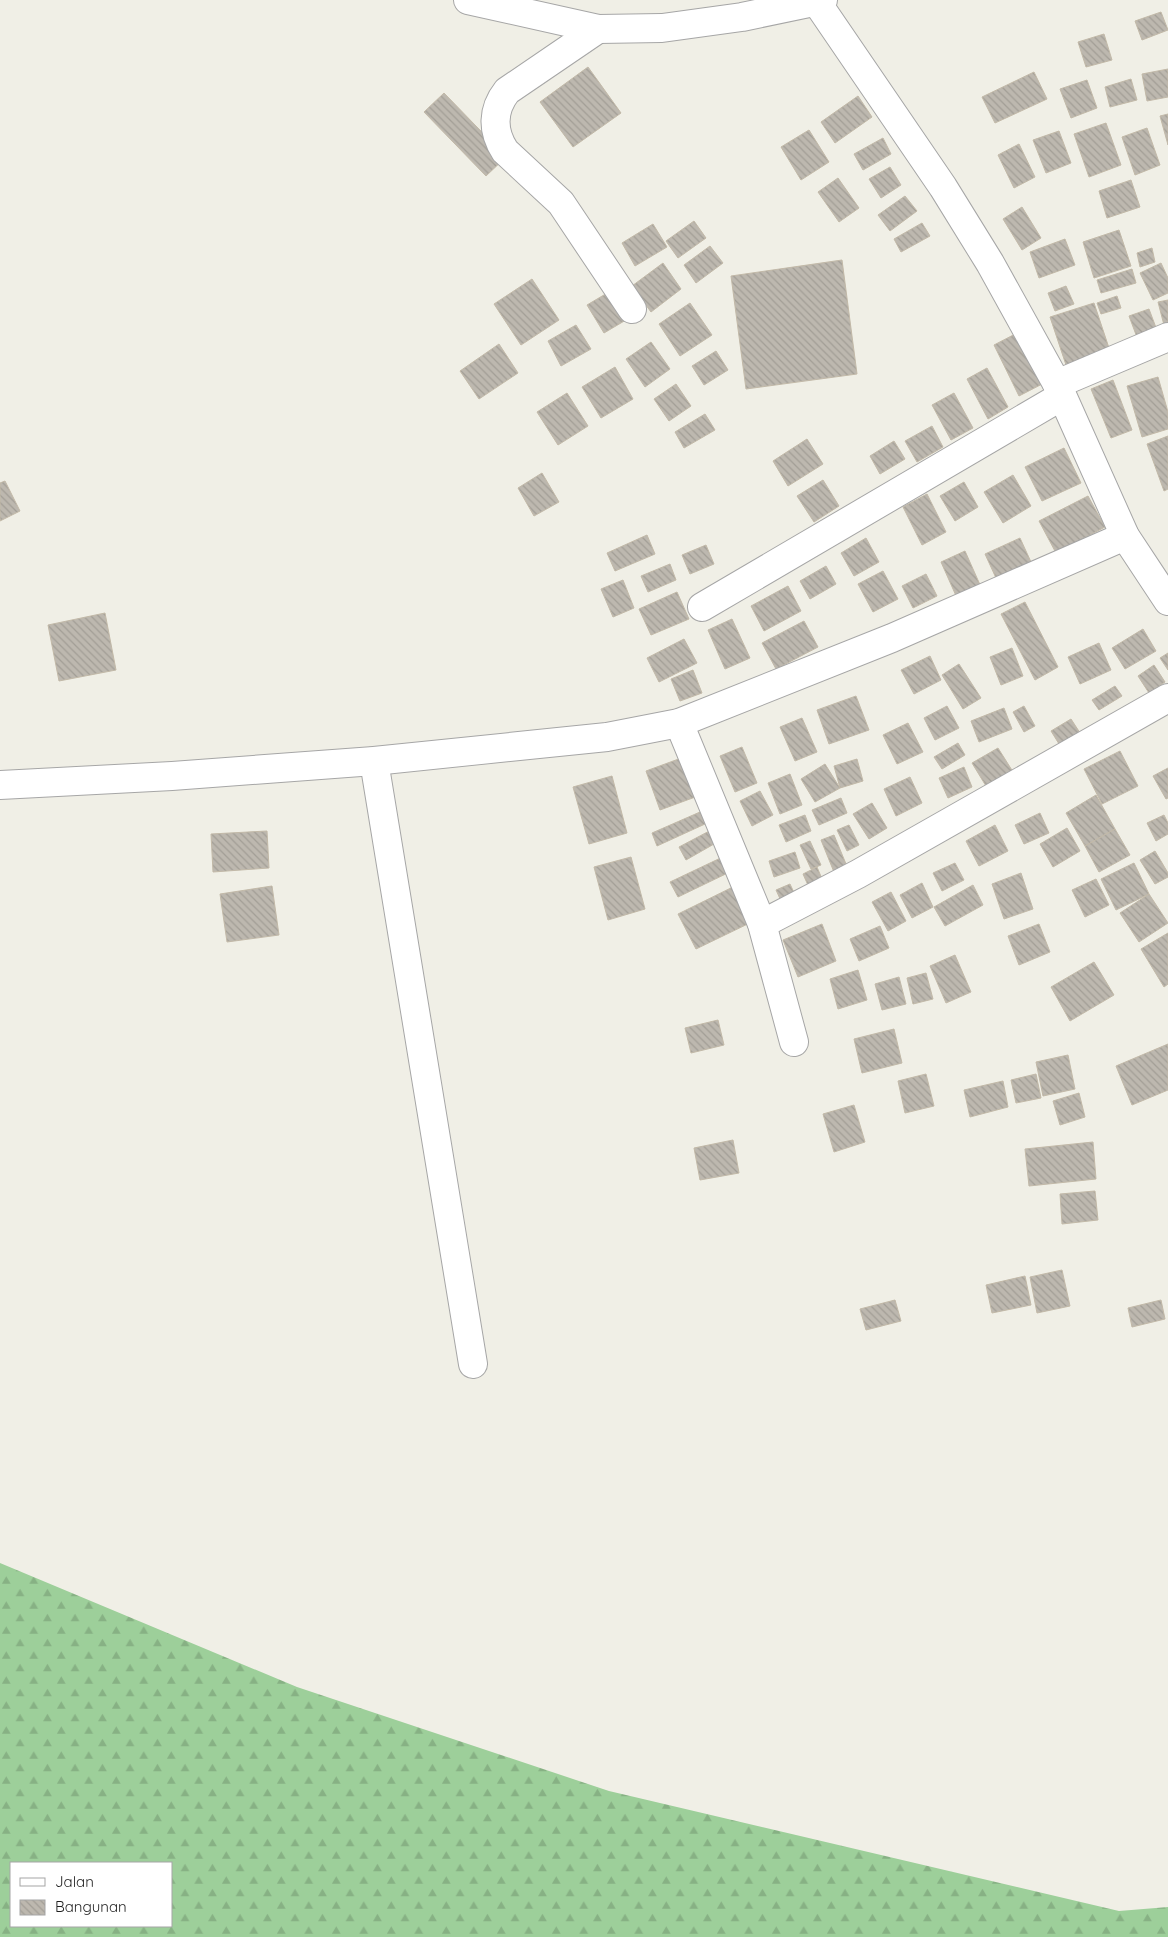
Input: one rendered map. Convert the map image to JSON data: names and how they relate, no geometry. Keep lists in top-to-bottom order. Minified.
{"legend":["Jalan","Bangunan"]}
